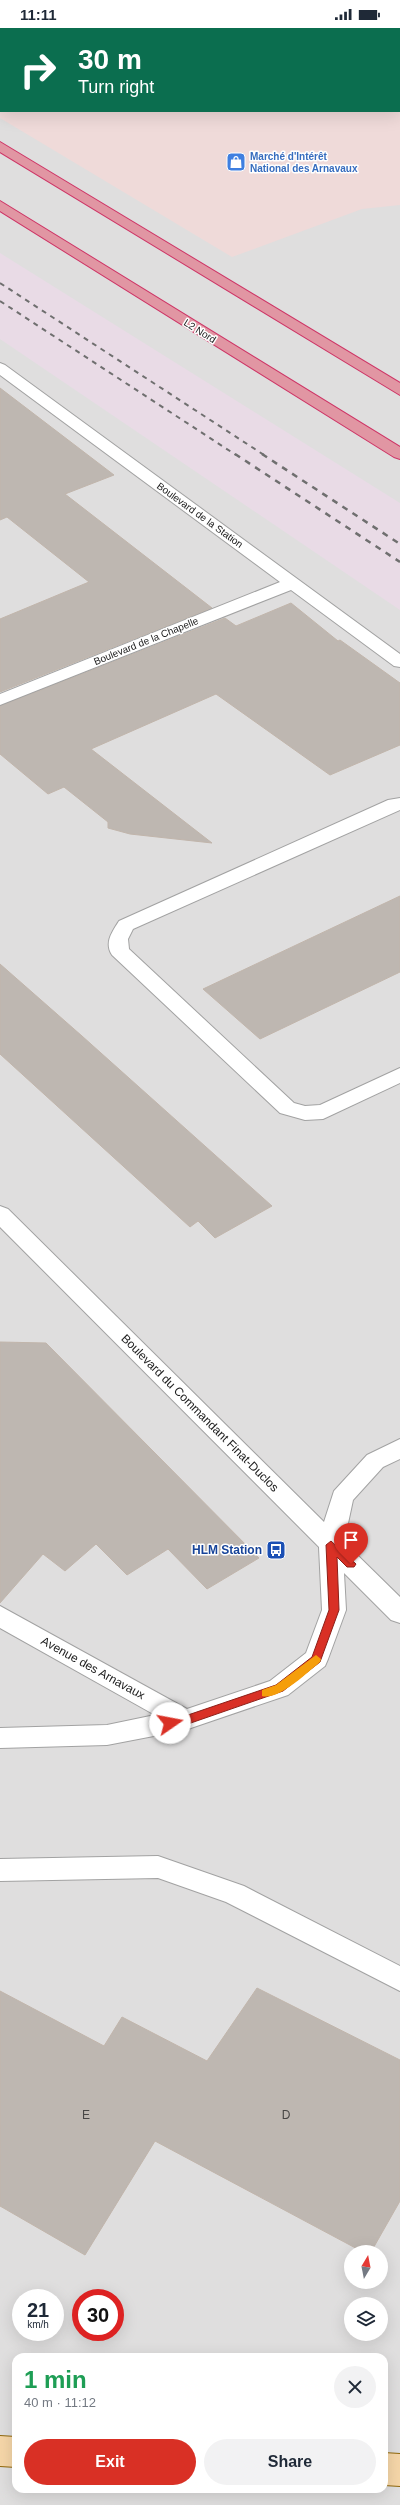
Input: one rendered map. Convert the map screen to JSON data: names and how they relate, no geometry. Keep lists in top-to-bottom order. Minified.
{"streets":{"highway":["L2 Nord"],"street":["Boulevard de la Station","Boulevard de la Chapelle","Boulevard du Commandant Finat-Duclos","Avenue des Arnavaux"]},"crossings":[["Boulevard de la Station","Boulevard de la Chapelle"]],"places":{"shop":["Marché d'Intérêt National des Arnavaux"],"bus stop":["HLM Station"]},"house_numbers":["E","D"],"north":"top","page":{"status":"11:11","turn":["30 m","Turn right"],"speed":"21 km/h","limit":"30","heading":["1 min","40 m · 11:12"],"buttons":["Exit","Share"]}}
